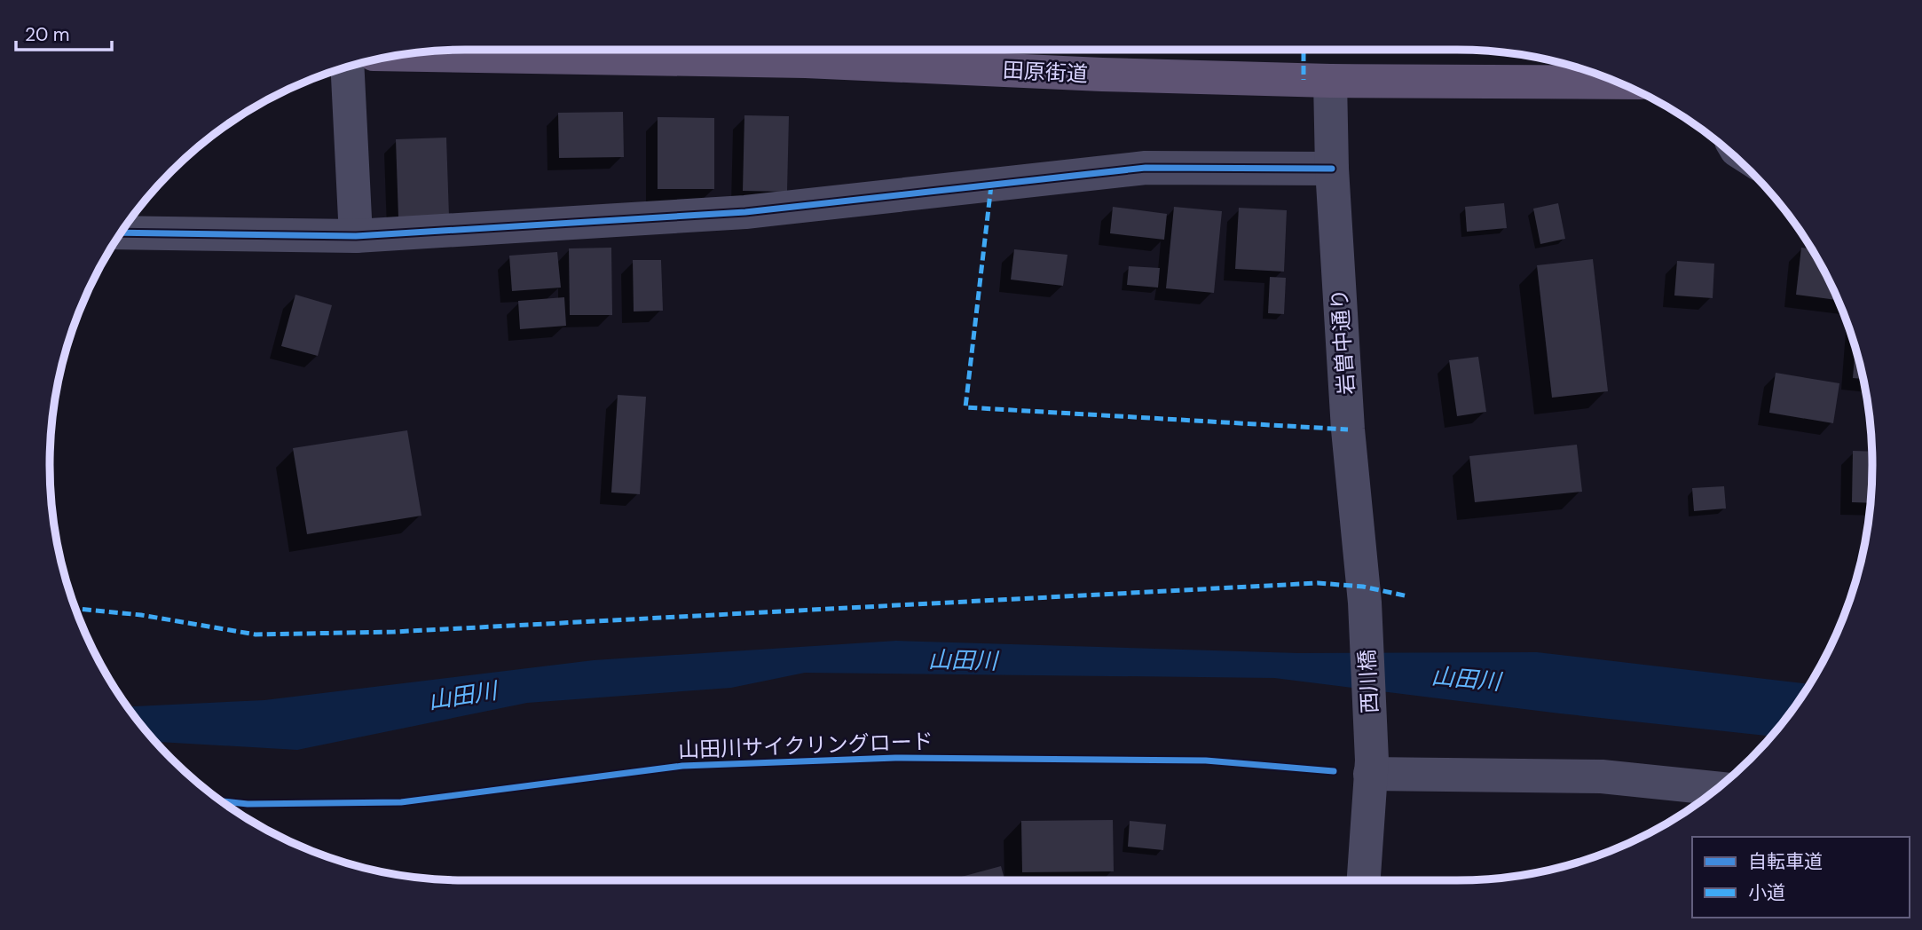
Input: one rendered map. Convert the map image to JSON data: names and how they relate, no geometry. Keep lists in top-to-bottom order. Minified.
{"streets":{"main road":["田原街道"],"street":["岩曽中通り","西川橋"],"cycle path":["山田川サイクリングロード"]},"crossings":[["田原街道","岩曽中通り"],["岩曽中通り","西川橋"]],"water":["山田川"],"legend":["自転車道","小道"],"scale_bar":"20 m"}
